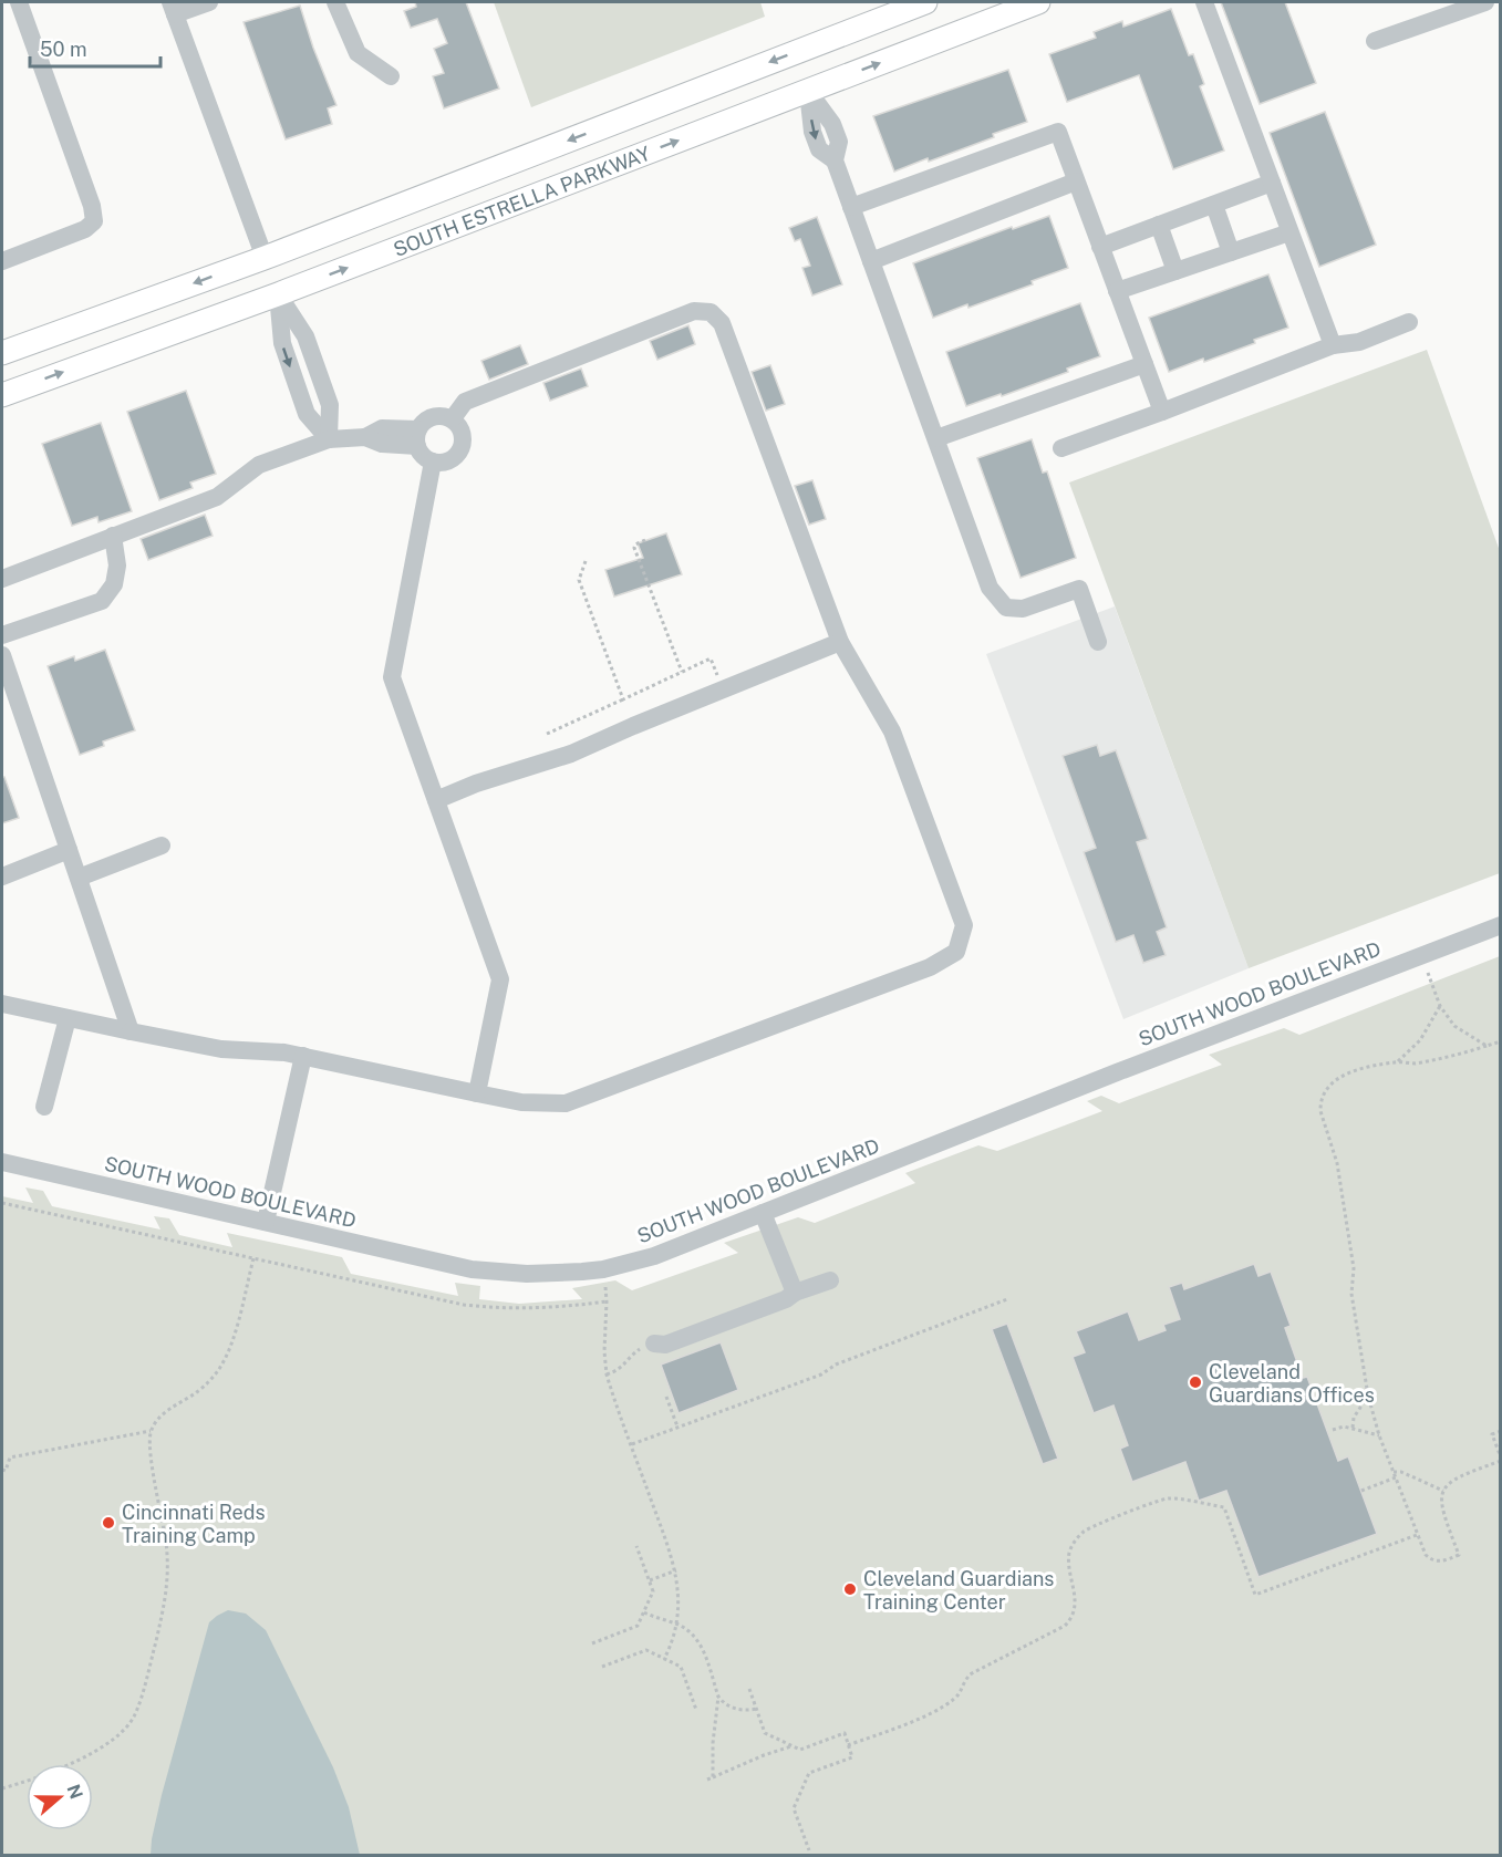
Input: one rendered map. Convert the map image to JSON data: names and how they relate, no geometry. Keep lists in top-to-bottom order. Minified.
{"streets":{"main road":["SOUTH ESTRELLA PARKWAY"],"street":["SOUTH WOOD BOULEVARD"]},"places":["Cleveland Guardians Offices","Cincinnati Reds Training Camp","Cleveland Guardians Training Center"],"scale_bar":"50 m","north":"right"}
